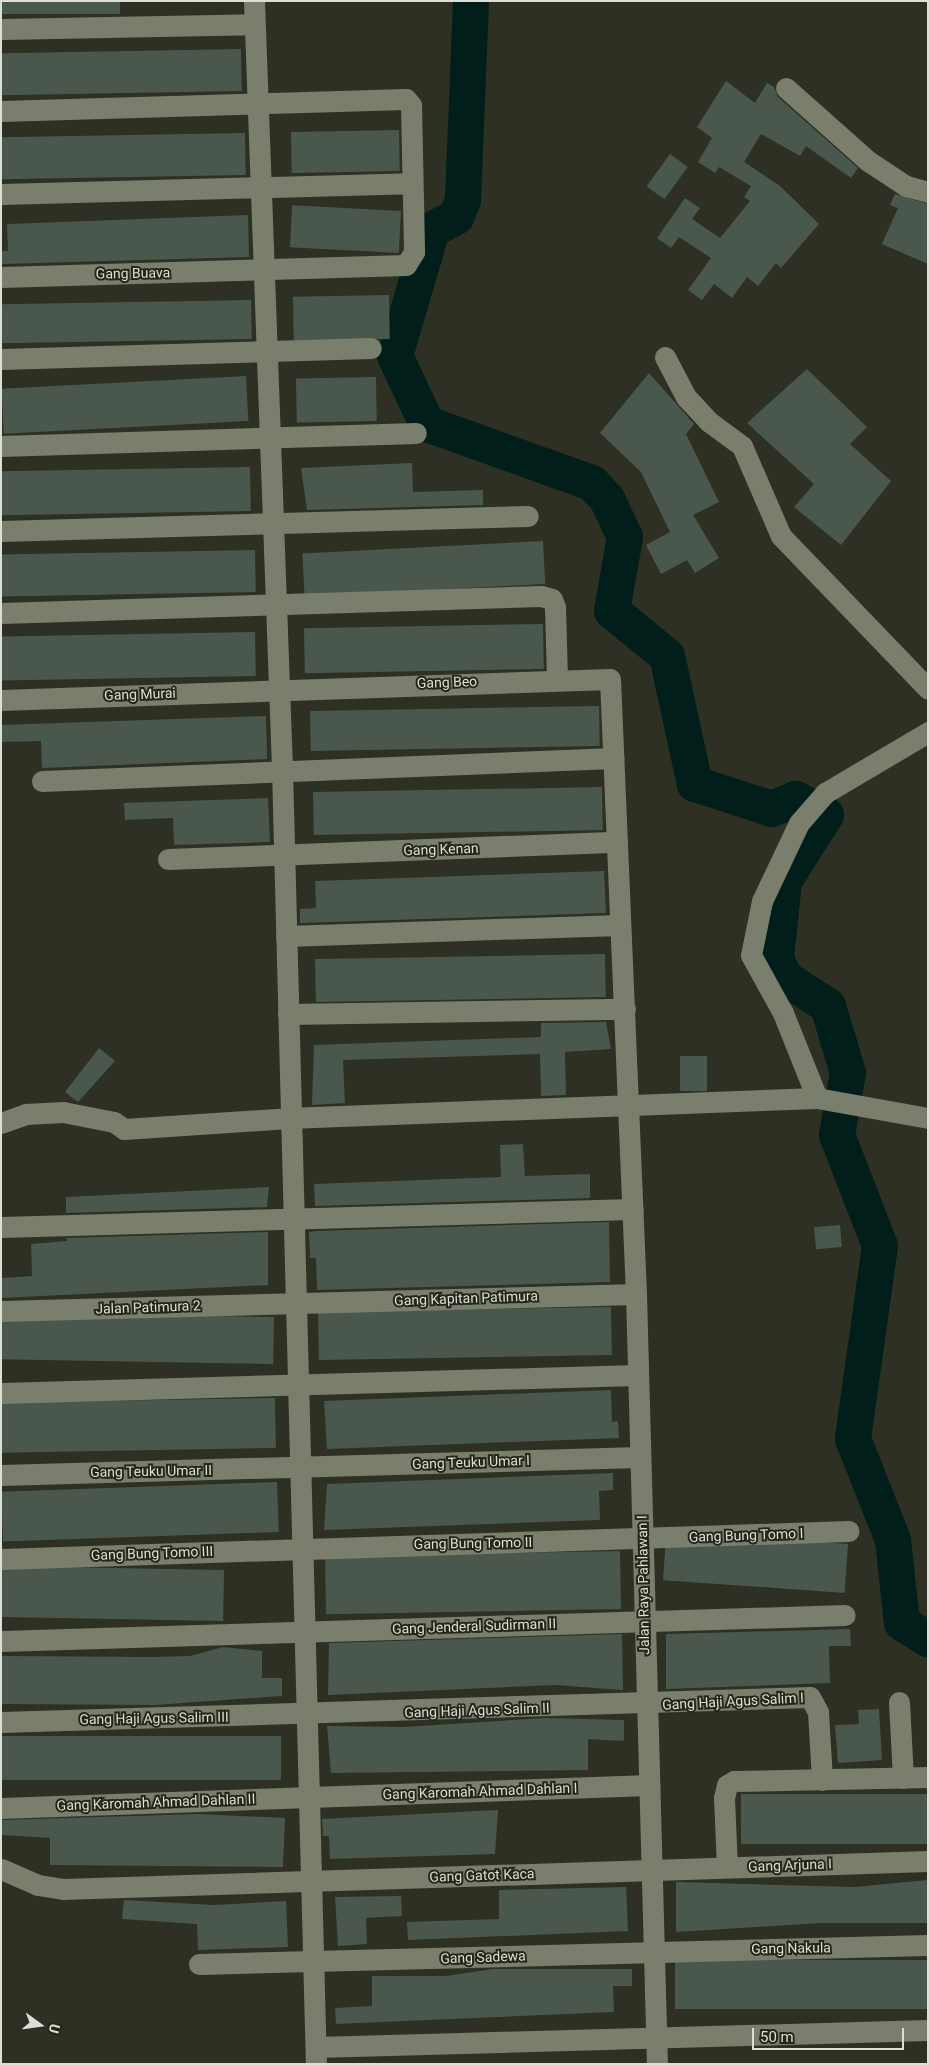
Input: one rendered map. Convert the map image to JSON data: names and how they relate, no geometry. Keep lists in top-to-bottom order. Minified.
{"streets":{"street":["Gang Buava","Gang Beo","Gang Murai","Gang Kenan","Gang Kapitan Patimura","Jalan Patimura 2","Gang Teuku Umar I","Gang Teuku Umar II","Gang Bung Tomo I","Gang Bung Tomo II","Gang Bung Tomo III","Jalan Raya Pahlawan I","Gang Jenderal Sudirman II","Gang Haji Agus Salim I","Gang Haji Agus Salim II","Gang Haji Agus Salim III","Gang Karomah Ahmad Dahlan I","Gang Karomah Ahmad Dahlan II","Gang Arjuna I","Gang Gatot Kaca","Gang Nakula","Gang Sadewa"]},"crossings":[["Gang Beo","Gang Murai"],["Gang Beo","Jalan Raya Pahlawan I"],["Gang Kenan","Jalan Raya Pahlawan I"],["Gang Kapitan Patimura","Jalan Patimura 2"],["Gang Kapitan Patimura","Jalan Raya Pahlawan I"],["Gang Teuku Umar I","Gang Teuku Umar II"],["Gang Teuku Umar I","Jalan Raya Pahlawan I"],["Gang Bung Tomo I","Gang Bung Tomo II"],["Gang Bung Tomo I","Jalan Raya Pahlawan I"],["Gang Bung Tomo II","Gang Bung Tomo III"],["Gang Bung Tomo II","Jalan Raya Pahlawan I"],["Jalan Raya Pahlawan I","Gang Jenderal Sudirman II"],["Jalan Raya Pahlawan I","Gang Haji Agus Salim I"],["Jalan Raya Pahlawan I","Gang Haji Agus Salim II"],["Jalan Raya Pahlawan I","Gang Karomah Ahmad Dahlan I"],["Jalan Raya Pahlawan I","Gang Arjuna I"],["Jalan Raya Pahlawan I","Gang Gatot Kaca"],["Jalan Raya Pahlawan I","Gang Nakula"],["Jalan Raya Pahlawan I","Gang Sadewa"],["Gang Haji Agus Salim I","Gang Haji Agus Salim II"],["Gang Haji Agus Salim II","Gang Haji Agus Salim III"],["Gang Karomah Ahmad Dahlan I","Gang Karomah Ahmad Dahlan II"],["Gang Arjuna I","Gang Gatot Kaca"],["Gang Nakula","Gang Sadewa"]],"scale_bar":"50 m","north":"right"}
